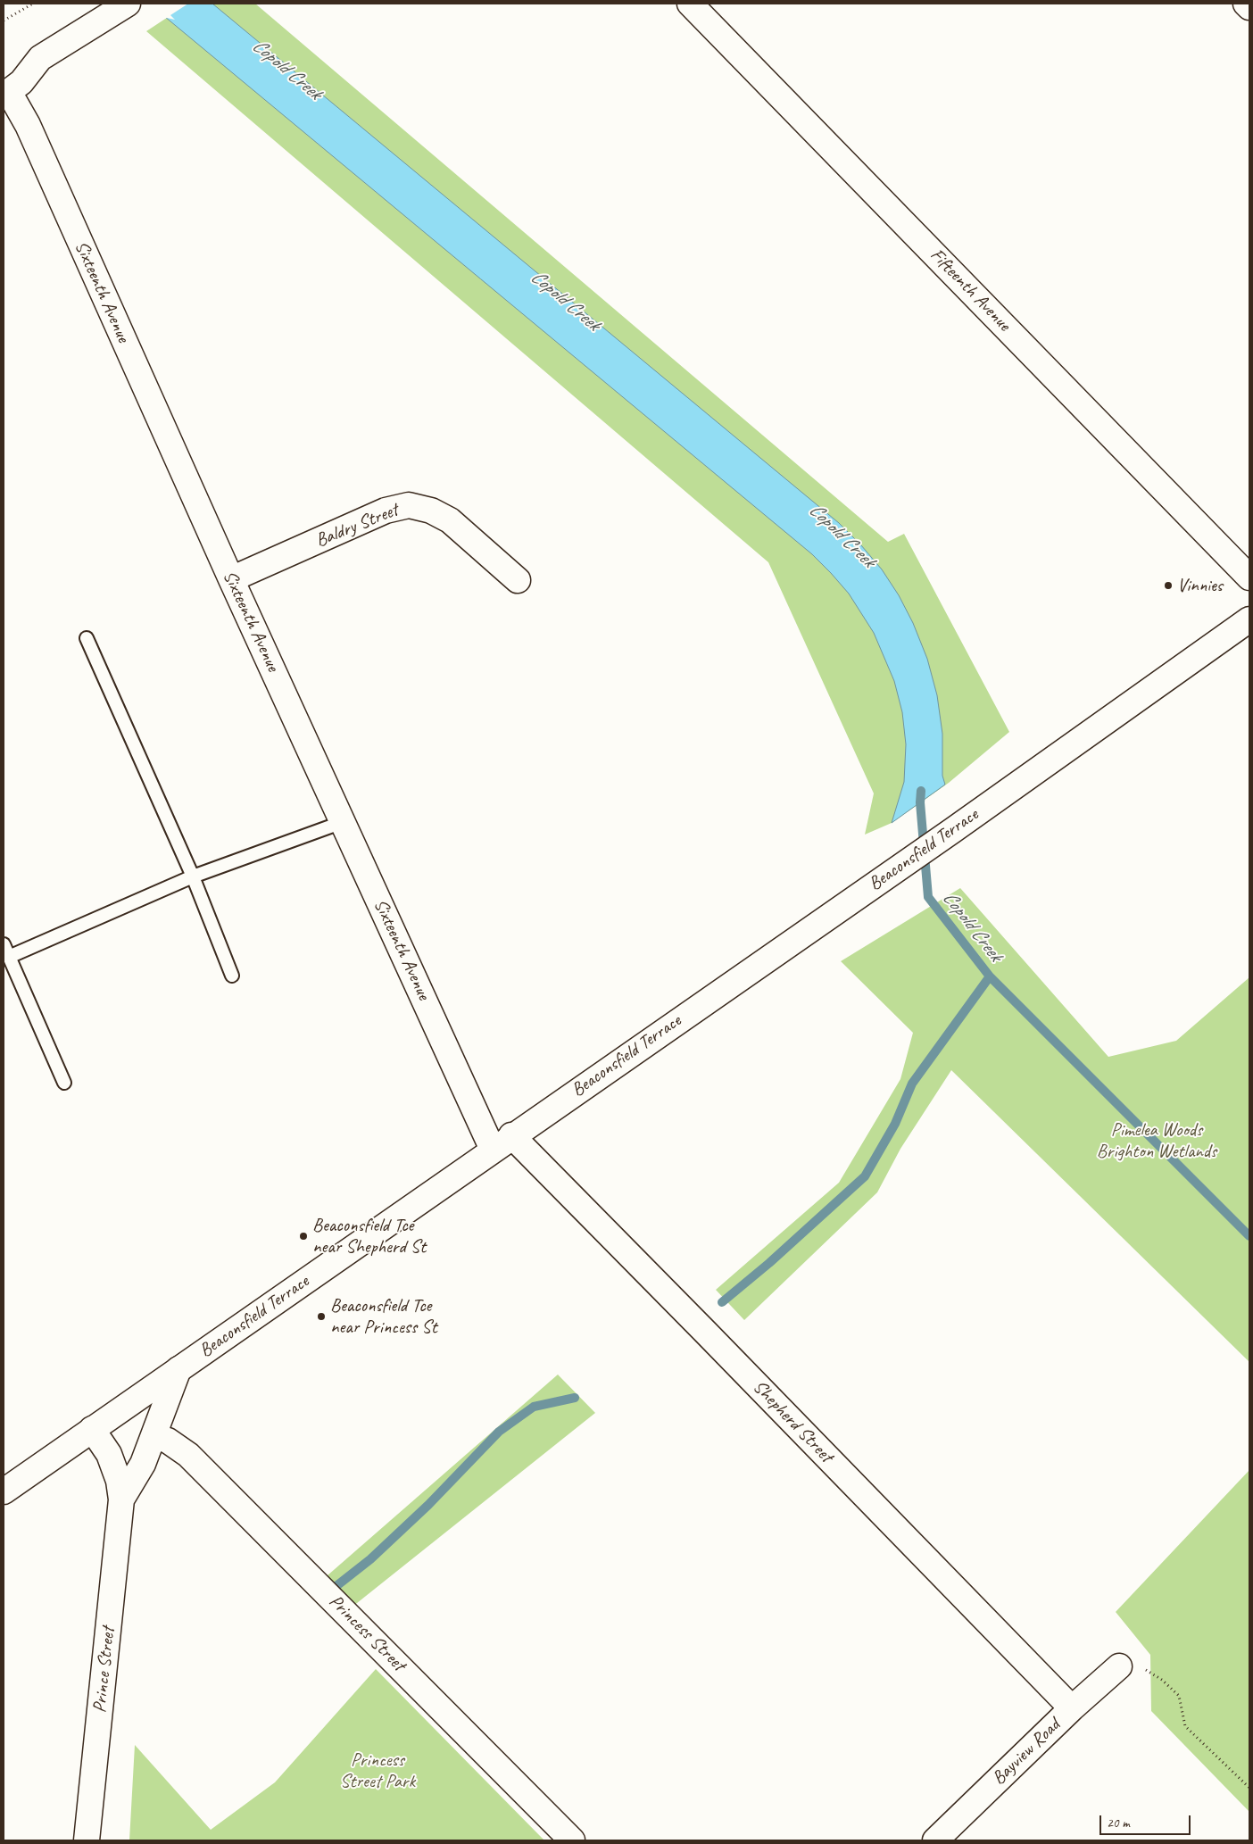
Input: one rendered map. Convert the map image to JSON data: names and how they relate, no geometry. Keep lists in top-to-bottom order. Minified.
{"streets":{"street":["Fifteenth Avenue","Sixteenth Avenue","Baldry Street","Beaconsfield Terrace","Shepherd Street","Princess Street","Prince Street","Bayview Road"]},"crossings":[["Sixteenth Avenue","Baldry Street"],["Sixteenth Avenue","Beaconsfield Terrace"],["Sixteenth Avenue","Shepherd Street"],["Beaconsfield Terrace","Shepherd Street"],["Beaconsfield Terrace","Prince Street"],["Shepherd Street","Bayview Road"],["Princess Street","Prince Street"]],"water":["Copold Creek"],"parks":["Pimelea Woods Brighton Wetlands","Princess Street Park"],"places":["Vinnies","Beaconsfield Tce near Shepherd St","Beaconsfield Tce near Princess St"],"scale_bar":"20 m"}
